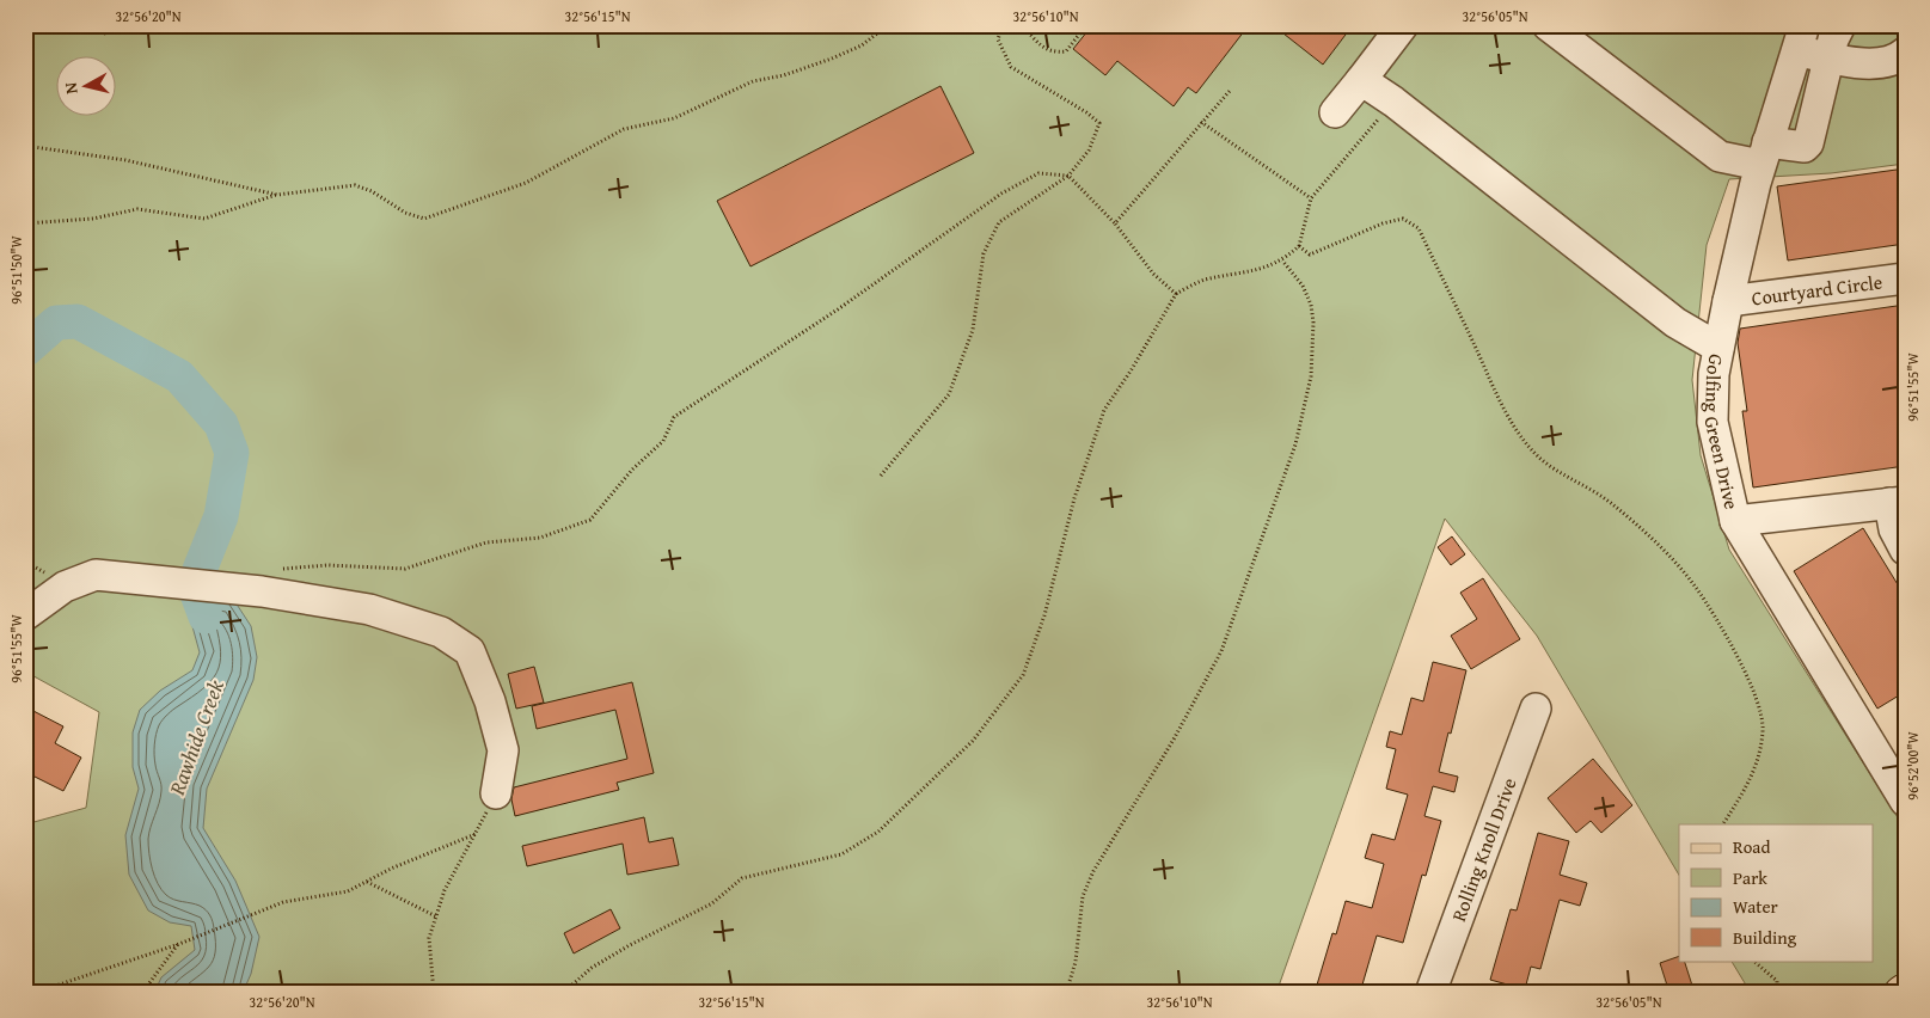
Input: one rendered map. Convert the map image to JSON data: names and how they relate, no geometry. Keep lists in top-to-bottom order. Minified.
{"streets":{"street":["Courtyard Circle","Golfing Green Drive","Rolling Knoll Drive"]},"crossings":[["Courtyard Circle","Golfing Green Drive"]],"water":["Rawhide Creek"],"legend":["Road","Park","Water","Building"],"north":"left","coordinates":["32°56'20\"N","32°56'15\"N","32°56'10\"N","32°56'05\"N","96°51'50\"W","96°51'55\"W","96°52'00\"W"]}
